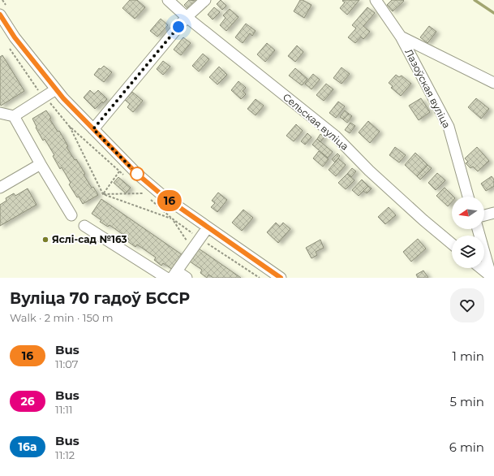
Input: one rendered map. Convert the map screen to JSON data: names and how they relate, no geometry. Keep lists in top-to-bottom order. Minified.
{"streets":{"street":["Лазоўская вуліца","Сельская вуліца"]},"places":["Яслі-сад №163"],"lines":["bus line 16"],"north":"left","page":{"on_map":"16","heading":["Вуліца 70 гадоў БССР","Walk · 2 min · 150 m"],"list":[{"mark":"16","name":"Bus","note":"11:07","value":"1 min"},{"mark":"26","name":"Bus","note":"11:11","value":"5 min"},{"mark":"16а","name":"Bus","note":"11:12","value":"6 min"}]}}
